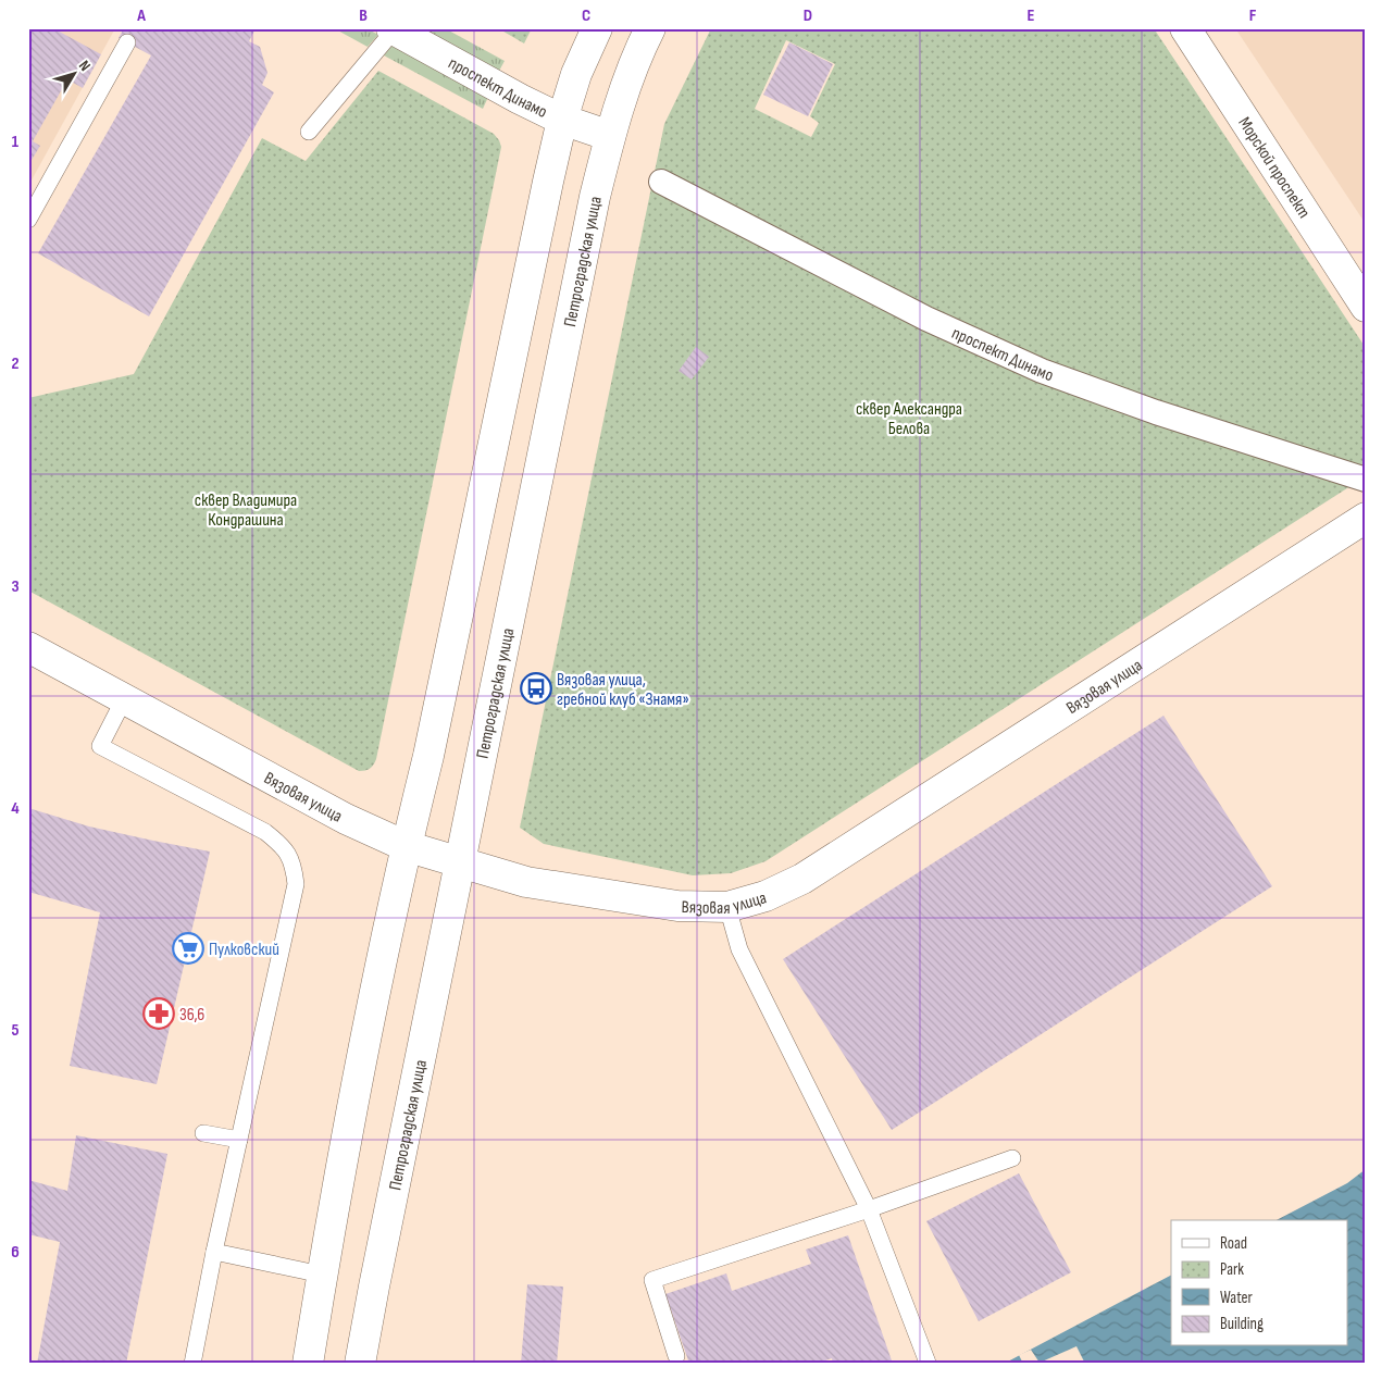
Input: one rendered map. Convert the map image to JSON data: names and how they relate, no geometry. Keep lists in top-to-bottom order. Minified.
{"streets":{"street":["проспект Динамо","Морской проспект","Петроградская улица","Вязовая улица"]},"crossings":[["проспект Динамо","Петроградская улица"],["Петроградская улица","Вязовая улица"]],"parks":["сквер Александра Белова","сквер Владимира Кондрашина"],"places":{"bus stop":["Вязовая улица, гребной клуб «Знамя»"],"supermarket":["Пулковский"],"pharmacy":["36,6"]},"legend":["Road","Park","Water","Building"],"north":"top right","grid":{"columns":["A","B","C","D","E","F"],"rows":["1","2","3","4","5","6"]}}
